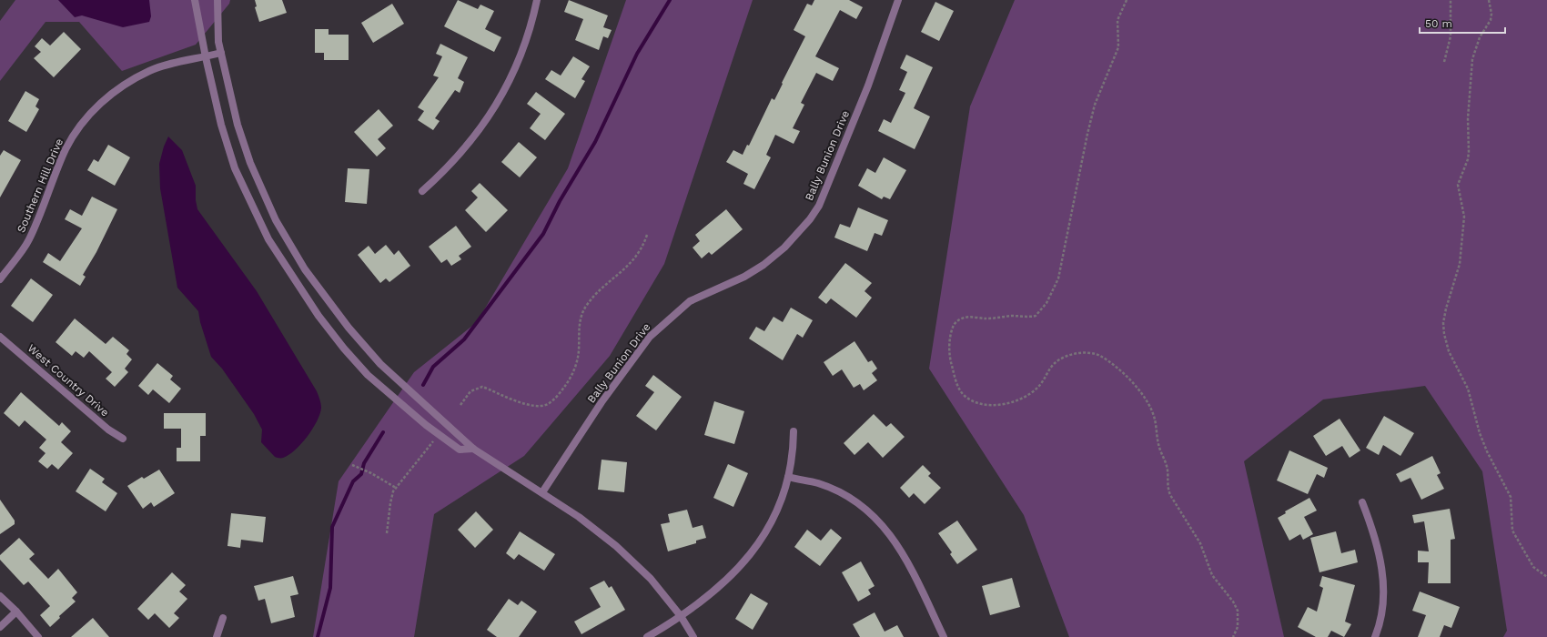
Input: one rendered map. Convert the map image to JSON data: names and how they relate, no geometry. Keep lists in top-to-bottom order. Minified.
{"streets":{"street":["Bally Bunion Drive","Southern Hill Drive","West Country Drive"]},"scale_bar":"50 m"}
